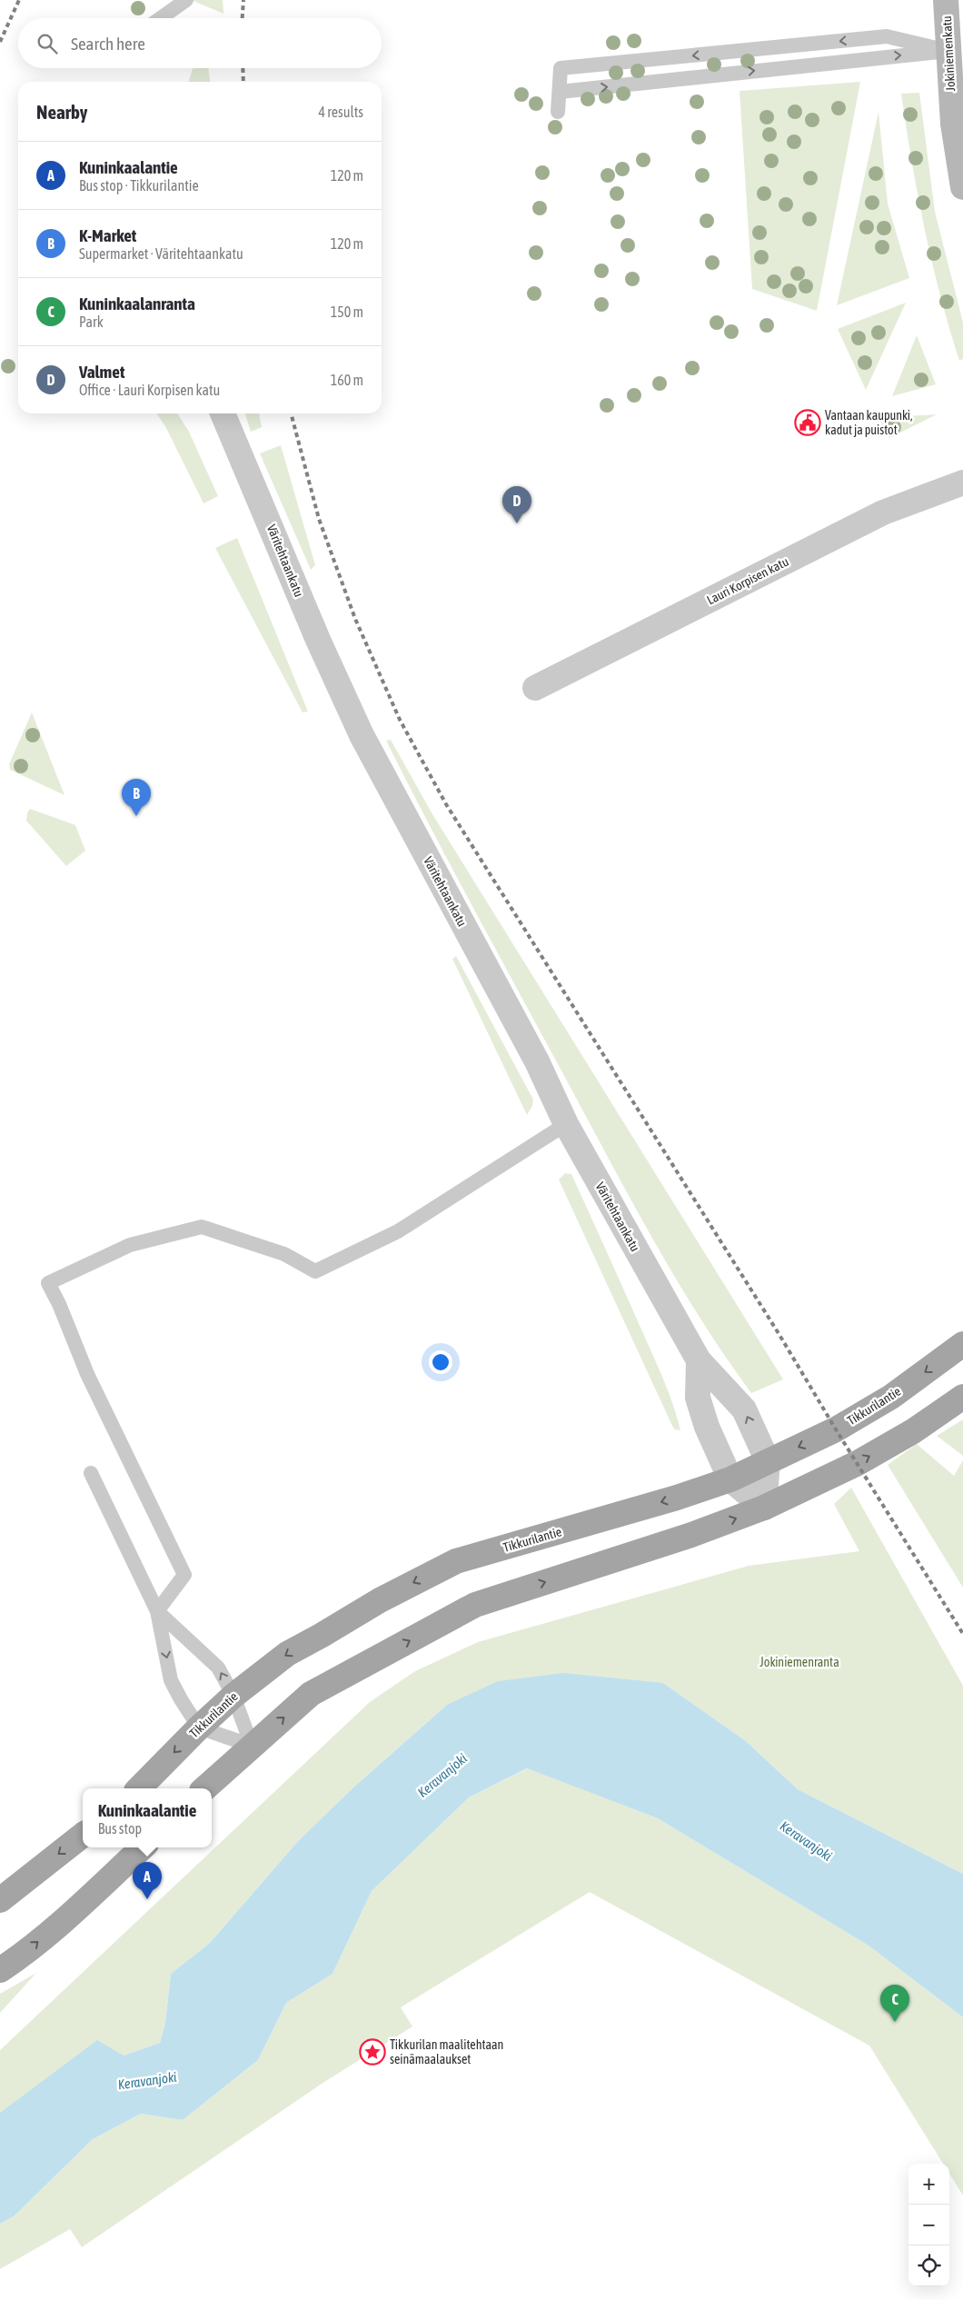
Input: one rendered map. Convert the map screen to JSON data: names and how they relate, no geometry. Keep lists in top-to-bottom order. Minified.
{"streets":{"main road":["Jokiniemenkatu","Tikkurilantie"],"street":["Väritehtaankatu","Lauri Korpisen katu"]},"crossings":[["Väritehtaankatu","Tikkurilantie"]],"water":["Keravanjoki"],"parks":["Jokiniemenranta"],"places":{"public building":["Vantaan kaupunki, kadut ja puistot"],"place":["Tikkurilan maalitehtaan seinämaalaukset"]},"page":{"search":"Search here","heading":["Nearby","4 results"],"list":[{"mark":"A","name":"Kuninkaalantie","note":"Bus stop · Tikkurilantie","value":"120 m"},{"mark":"B","name":"K-Market","note":"Supermarket · Väritehtaankatu","value":"120 m"},{"mark":"C","name":"Kuninkaalanranta","note":"Park","value":"150 m"},{"mark":"D","name":"Valmet","note":"Office · Lauri Korpisen katu","value":"160 m"}],"pins":["D","B","A","C"],"popup":["Kuninkaalantie","Bus stop"],"map_buttons":["+","−"]}}
